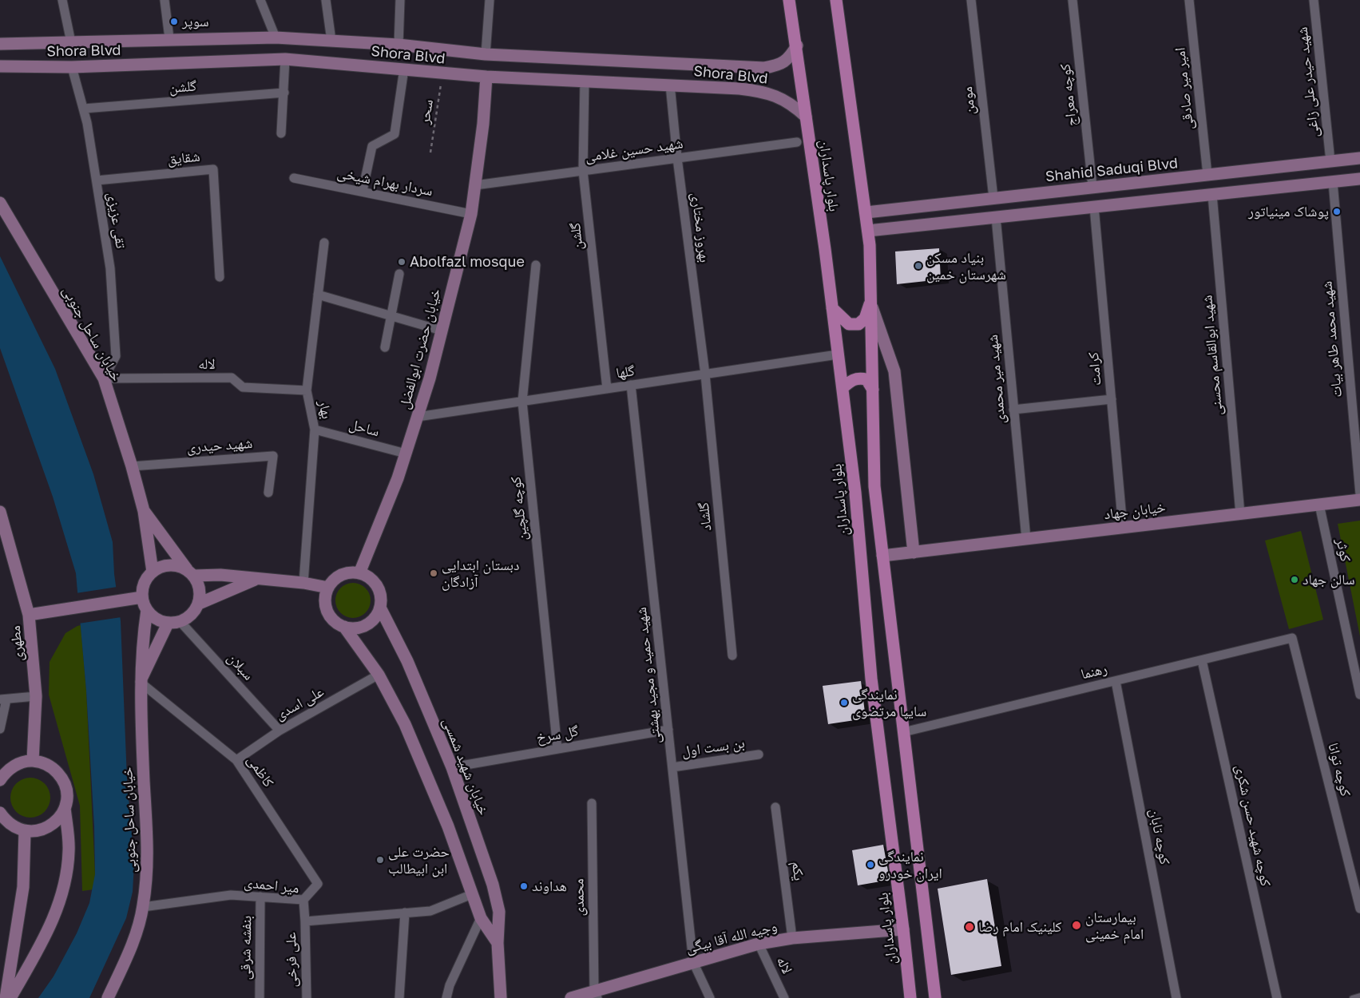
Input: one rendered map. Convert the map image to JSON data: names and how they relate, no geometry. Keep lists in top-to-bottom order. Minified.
{"streets":{"main road":["Shora Blvd","Shahid Saduqi Blvd","بلوار پاسداران","خیابان ساحل جنوبی","خیابان حضرت ابوالفضل","خیابان جهاد","مطهری","خیابان شهید شمسی","وجیه الله آقا بیگی"],"street":["شهید حیدر علی زاغی","گلشن","امیر میر صادقی","کوچه معراج","مومن","شهید حسین غلامی","شقایق","سردار بهرام شیخی","تقی عزیزی","بهروز مختاری","شهید محمد طاهر بیات","شهید ابوالقاسم محسنی","لاله","کرامت","گلها","شهید میر محمدی","بهار","ساحل","شهید حیدری","کوچه گلچین","گلشاد","کوثر","سبلان","رهنما","شهید حمید و مجید بهشتی","علی اسدی","گل سرخ","بن بست اول","کوچه توانا","کاظمی","کوچه شهید حسن شکری","کوچه تابان","یکم","میر احمدی","محمدی","بنفشه شرقی","علی فرخی"],"path":["سحر"]},"crossings":[["Shora Blvd","گلشن"],["Shora Blvd","سحر"],["Shora Blvd","بلوار پاسداران"],["Shora Blvd","تقی عزیزی"],["Shora Blvd","بهروز مختاری"],["Shora Blvd","خیابان حضرت ابوالفضل"],["شهید حیدر علی زاغی","Shahid Saduqi Blvd"],["گلشن","شهید حسین غلامی"],["گلشن","تقی عزیزی"],["گلشن","گلها"],["امیر میر صادقی","Shahid Saduqi Blvd"],["کوچه معراج","Shahid Saduqi Blvd"],["مومن","Shahid Saduqi Blvd"],["شهید حسین غلامی","بهروز مختاری"],["شهید حسین غلامی","خیابان حضرت ابوالفضل"],["شقایق","تقی عزیزی"],["بلوار پاسداران","گلها"],["بلوار پاسداران","وجیه الله آقا بیگی"],["سردار بهرام شیخی","خیابان حضرت ابوالفضل"],["تقی عزیزی","خیابان ساحل جنوبی"],["تقی عزیزی","لاله"],["بهروز مختاری","گلها"],["بهروز مختاری","گلشاد"],["خیابان ساحل جنوبی","لاله"],["خیابان ساحل جنوبی","شهید حیدری"],["خیابان ساحل جنوبی","مطهری"],["خیابان ساحل جنوبی","سبلان"],["خیابان ساحل جنوبی","کاظمی"],["خیابان ساحل جنوبی","میر احمدی"],["خیابان حضرت ابوالفضل","گلها"],["خیابان حضرت ابوالفضل","ساحل"],["خیابان حضرت ابوالفضل","خیابان شهید شمسی"],["شهید ابوالقاسم محسنی","خیابان جهاد"],["لاله","بهار"],["لاله","وجیه الله آقا بیگی"],["کرامت","خیابان جهاد"],["گلها","کوچه گلچین"],["گلها","گلشاد"],["گلها","شهید حمید و مجید بهشتی"],["شهید میر محمدی","خیابان جهاد"],["بهار","ساحل"],["کوچه گلچین","گل سرخ"],["خیابان جهاد","کوثر"],["مطهری","سبلان"],["سبلان","علی اسدی"],["رهنما","کوچه توانا"],["رهنما","کوچه شهید حسن شکری"],["رهنما","کوچه تابان"],["شهید حمید و مجید بهشتی","گل سرخ"],["شهید حمید و مجید بهشتی","بن بست اول"],["شهید حمید و مجید بهشتی","وجیه الله آقا بیگی"],["علی اسدی","کاظمی"],["گل سرخ","خیابان شهید شمسی"],["کاظمی","میر احمدی"],["یکم","وجیه الله آقا بیگی"],["میر احمدی","بنفشه شرقی"],["میر احمدی","علی فرخی"],["محمدی","وجیه الله آقا بیگی"]],"places":["سوپر","پوشاک مینیاتور","Abolfazl mosque","بنیاد مسکن شهرستان خمین","دبستان ابتدایی آزادگان","سالن جهاد","نمایندگی سایپا مرتضوی","حضرت علی ابن ابیطالب","نمایندگی ایران خودرو","هداوند","بیمارستان امام خمینی","کلینیک امام رضا"]}
